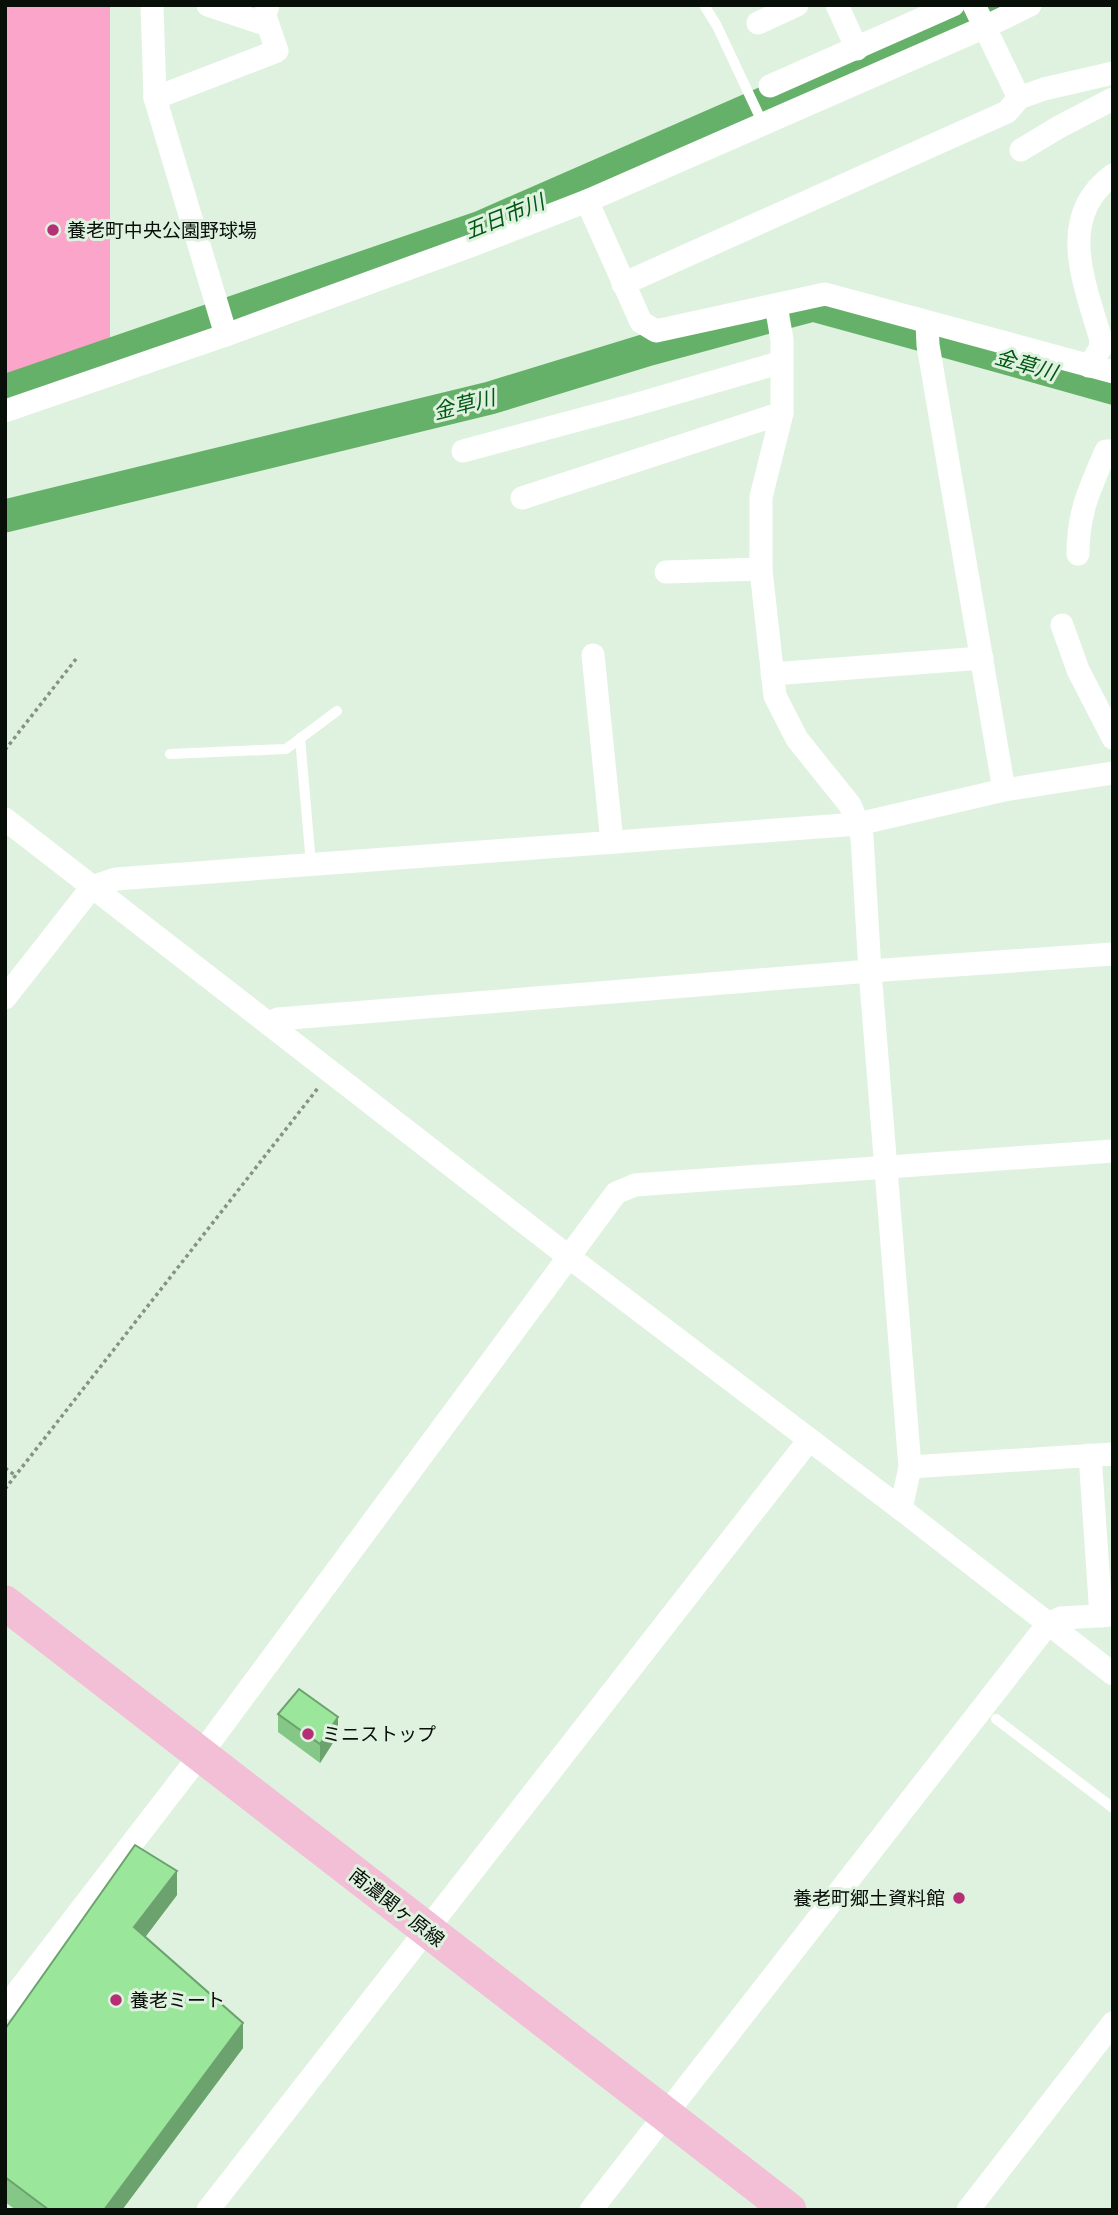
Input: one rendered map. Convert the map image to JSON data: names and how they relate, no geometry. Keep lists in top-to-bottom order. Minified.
{"streets":{"main road":["南濃関ヶ原線"]},"water":["五日市川","金草川"],"places":["養老町中央公園野球場","ミニストップ","養老町郷土資料館","養老ミート"]}
